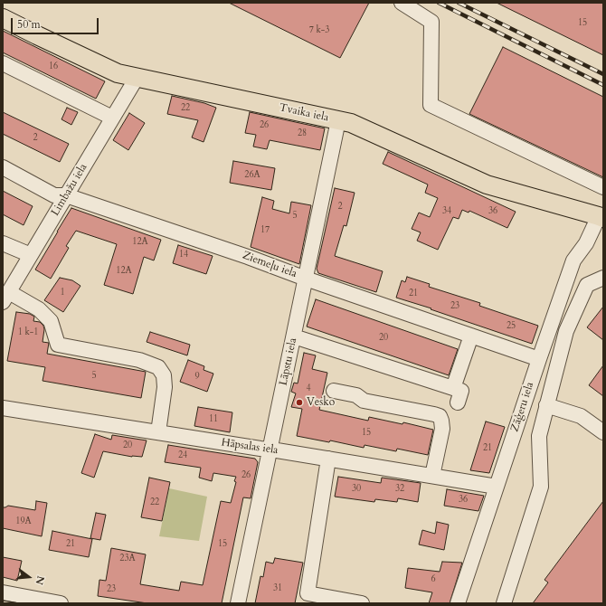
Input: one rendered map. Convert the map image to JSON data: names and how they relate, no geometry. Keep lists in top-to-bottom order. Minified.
{"streets":{"main road":["Tvaika iela"],"street":["Limbažu iela","Ziemeļu iela","Lāpstu iela","Zāģeru iela","Hāpsalas iela"]},"crossings":[["Tvaika iela","Limbažu iela"],["Tvaika iela","Lāpstu iela"],["Tvaika iela","Zāģeru iela"],["Limbažu iela","Ziemeļu iela"],["Ziemeļu iela","Lāpstu iela"],["Ziemeļu iela","Zāģeru iela"],["Lāpstu iela","Hāpsalas iela"],["Zāģeru iela","Hāpsalas iela"]],"places":["Vesko"],"house_numbers":["15","7 k-3","16","22","26","28","2","26A","2","34","36","5","17","12A","14","12A","1","21","23","25","1 k-1","20","5","9","4","11","15","20","21","24","26","30","32","36","22","19A","21","15","23A","6","31","23"],"scale_bar":"50 m","north":"right"}
